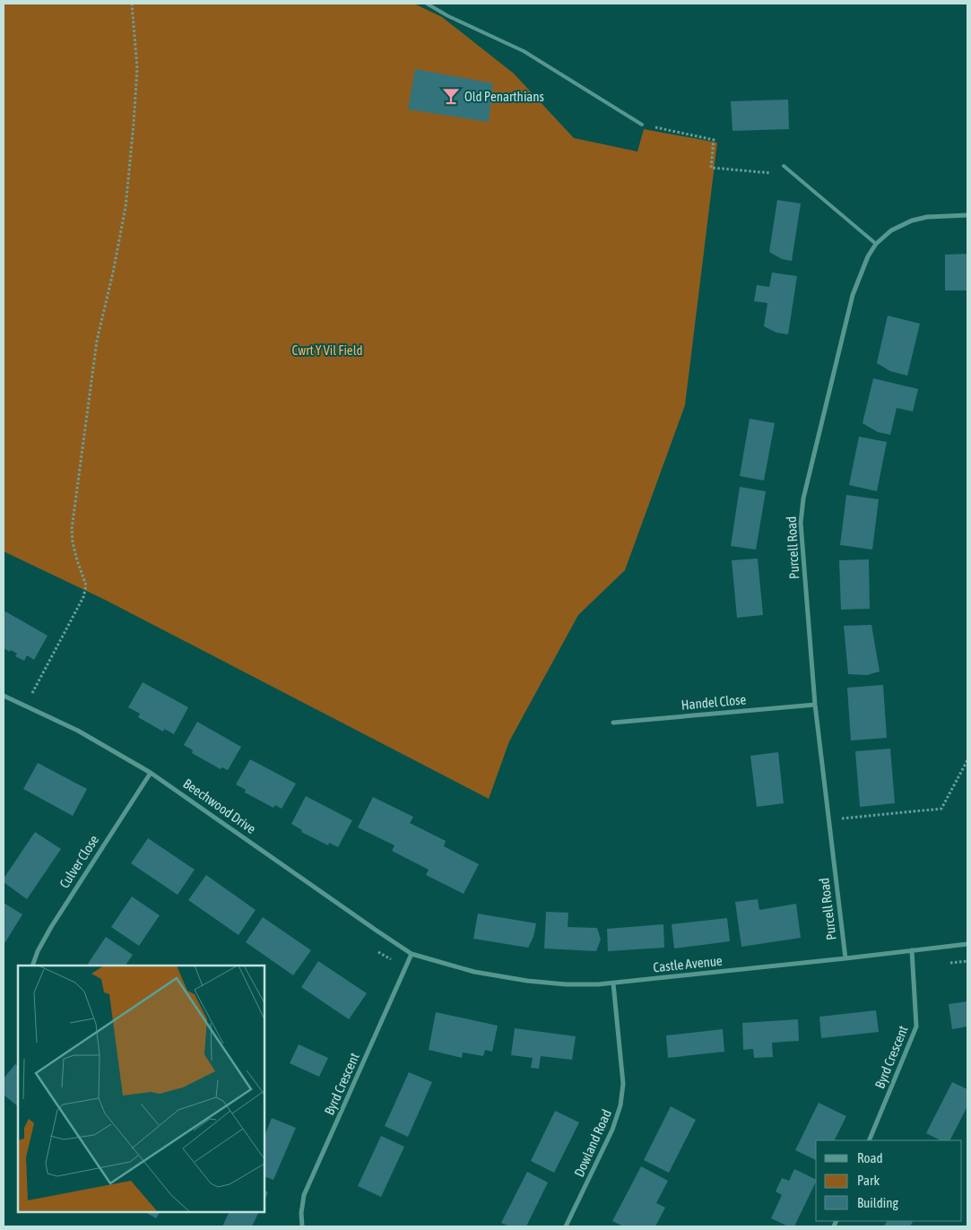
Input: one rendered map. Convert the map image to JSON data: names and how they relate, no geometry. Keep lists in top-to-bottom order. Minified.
{"streets":{"street":["Purcell Road","Handel Close","Beechwood Drive","Culver Close","Castle Avenue","Byrd Crescent","Dowland Road"]},"crossings":[["Purcell Road","Handel Close"],["Purcell Road","Castle Avenue"],["Beechwood Drive","Culver Close"],["Beechwood Drive","Castle Avenue"],["Beechwood Drive","Byrd Crescent"],["Castle Avenue","Byrd Crescent"],["Castle Avenue","Dowland Road"]],"parks":["Cwrt Y Vil Field"],"places":{"bar":["Old Penarthians"]},"legend":["Road","Park","Building"]}
